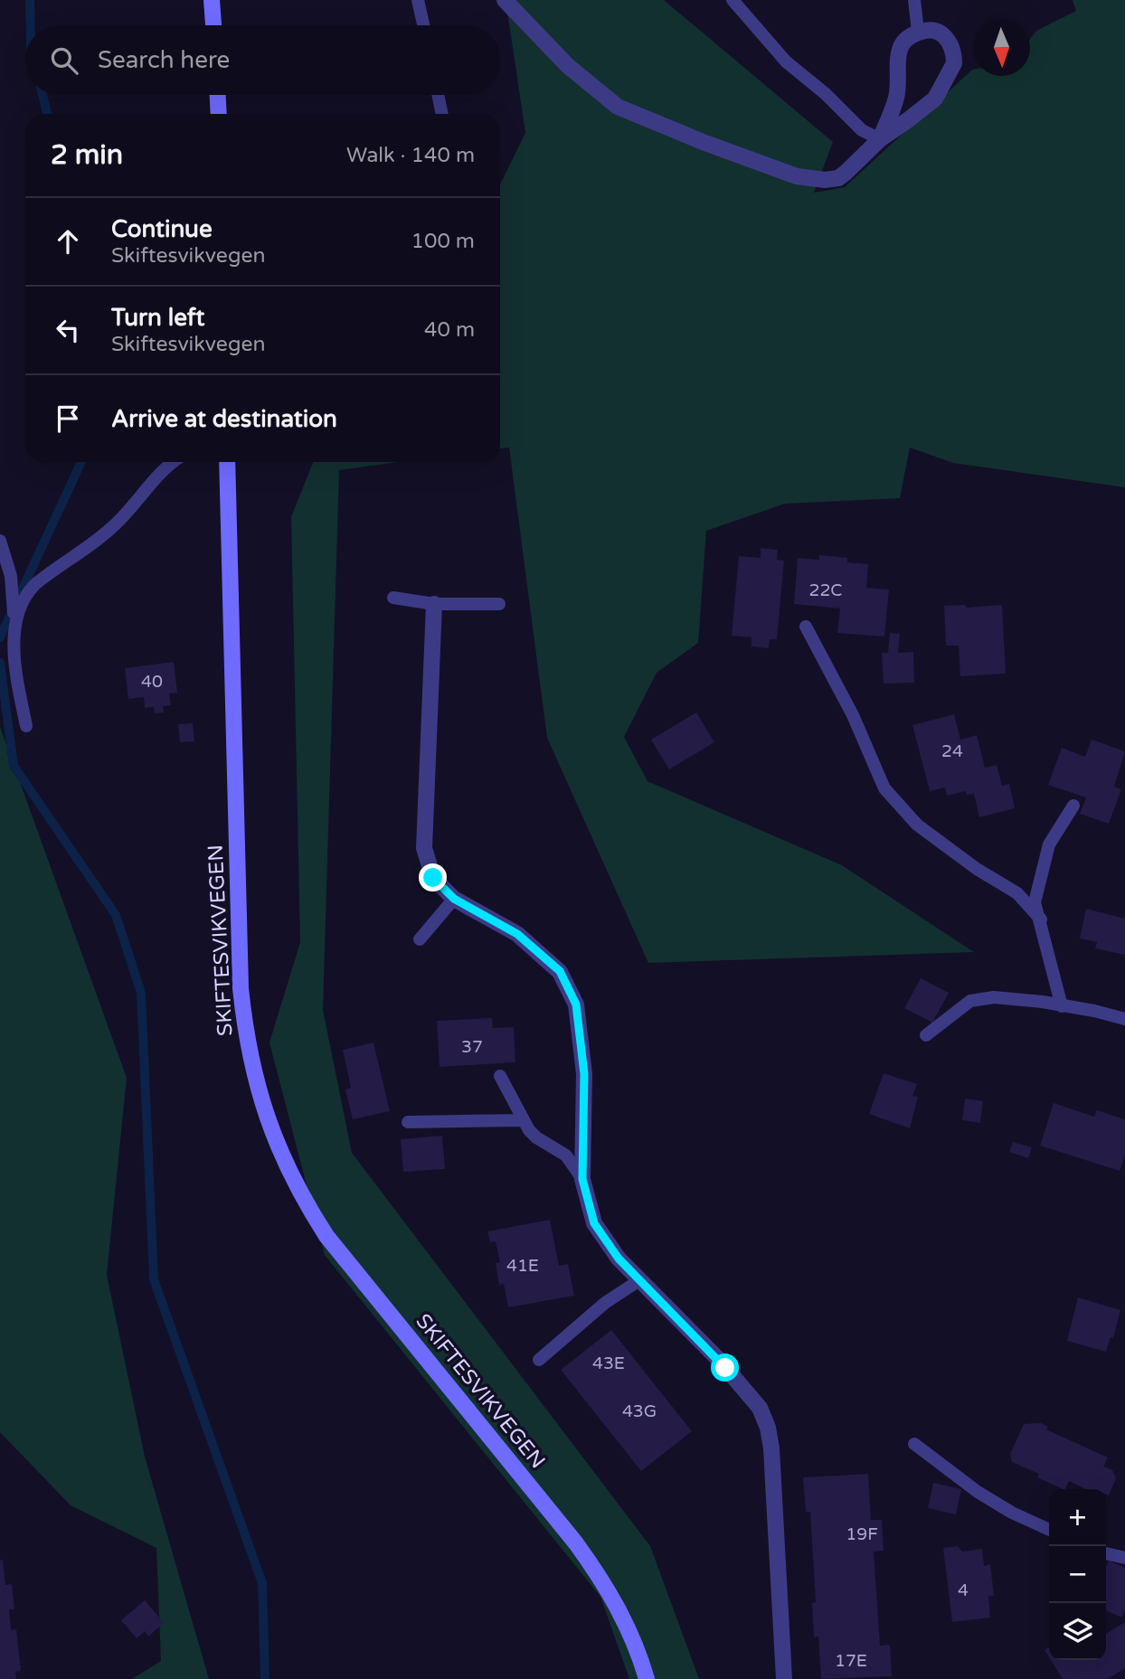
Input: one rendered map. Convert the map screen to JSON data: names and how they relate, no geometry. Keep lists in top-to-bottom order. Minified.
{"streets":{"main road":["SKIFTESVIKVEGEN"]},"house_numbers":["22C","40","24","37","41E","43E","43G","19F","4","17E"],"north":"bottom","page":{"search":"Search here","heading":["2 min","Walk · 140 m"],"list":[["Continue","Skiftesvikvegen","100 m"],["Turn left","Skiftesvikvegen","40 m"],"Arrive at destination"],"map_buttons":["+","−"]}}
